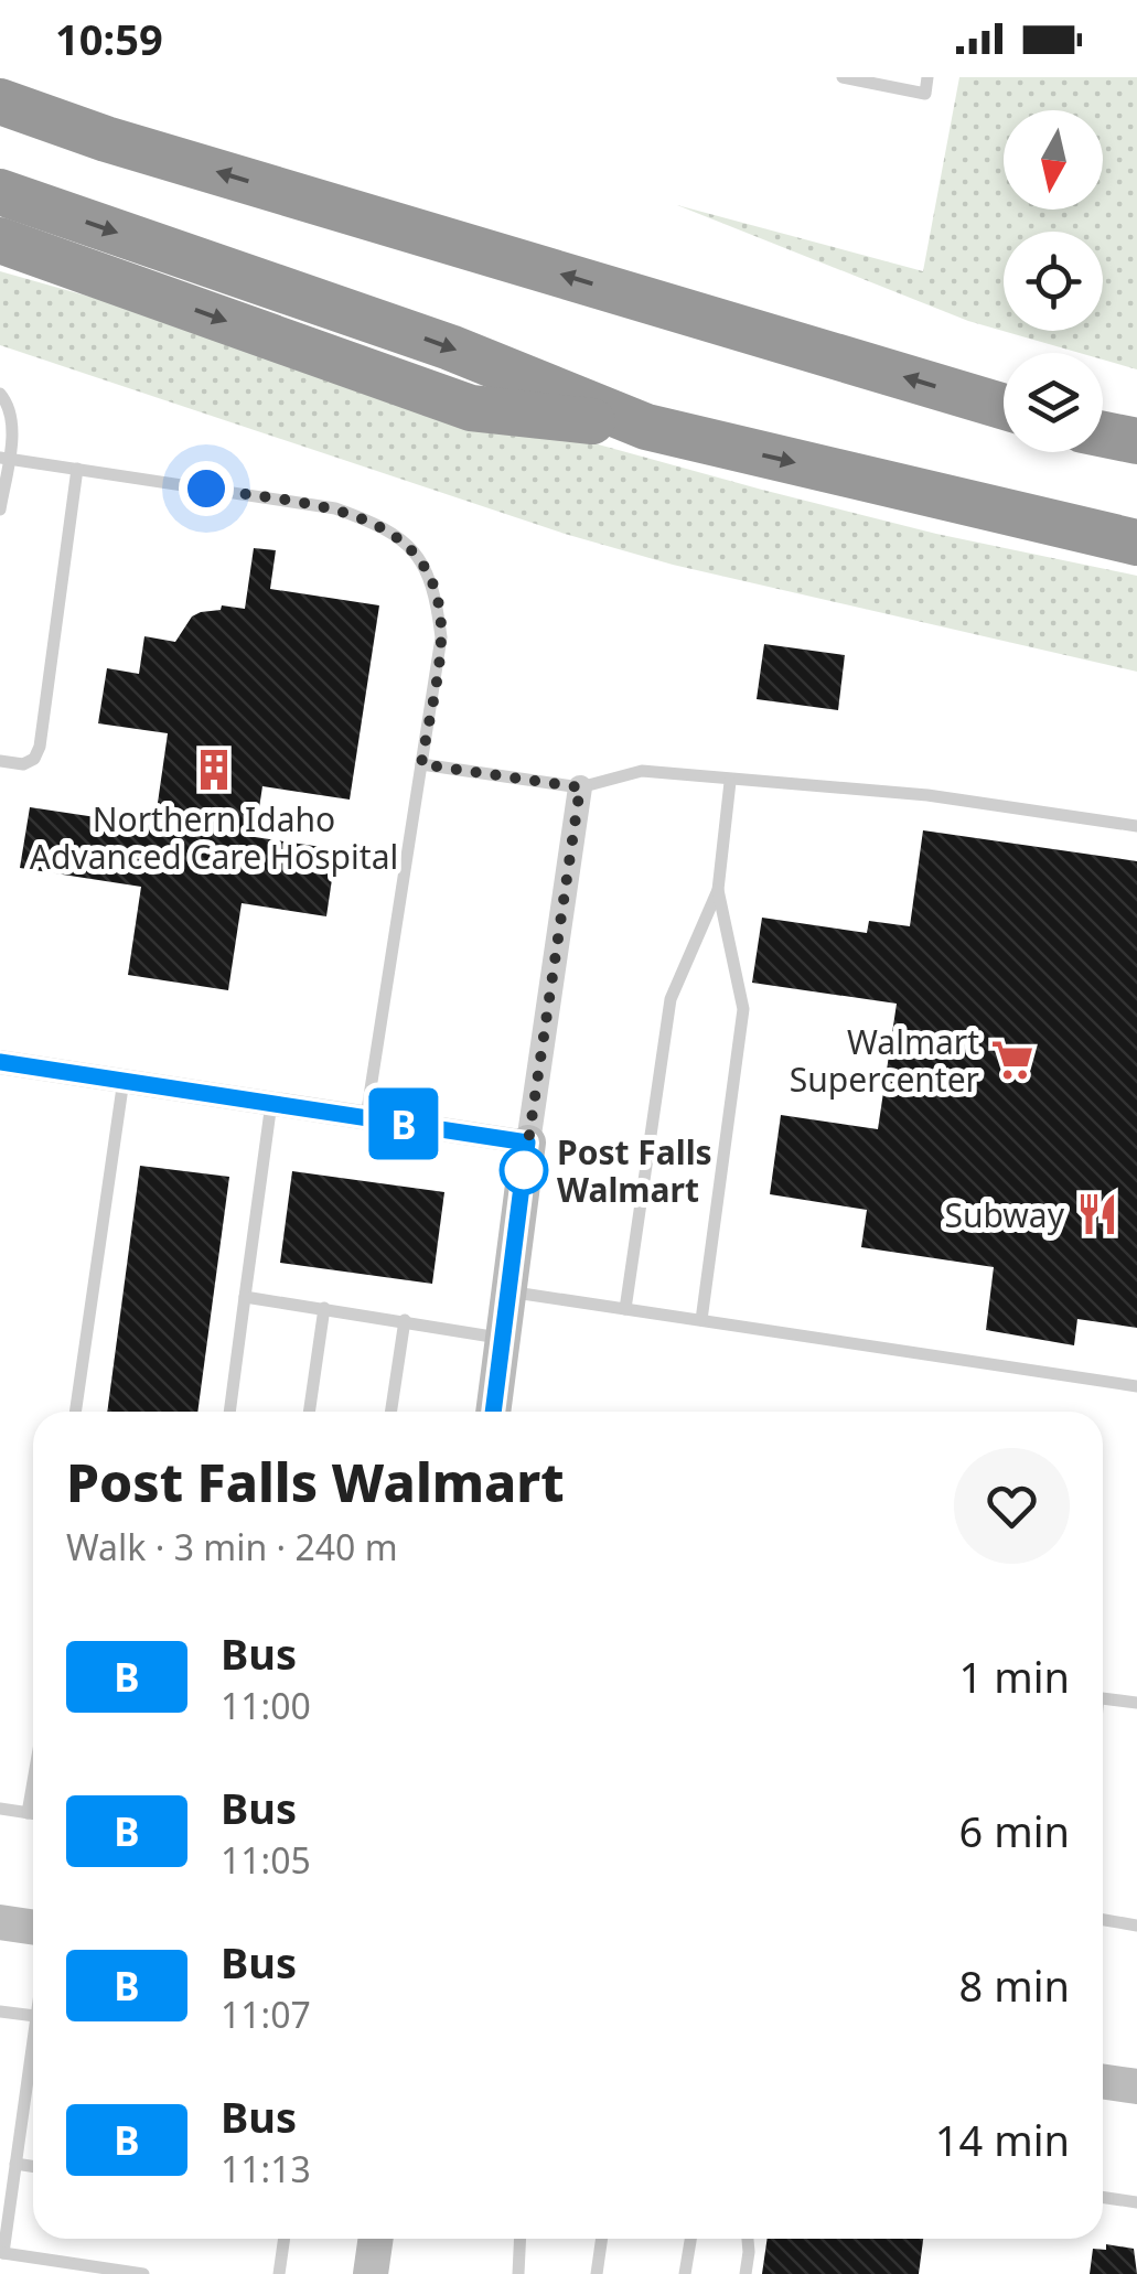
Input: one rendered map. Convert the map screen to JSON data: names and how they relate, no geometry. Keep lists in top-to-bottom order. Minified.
{"places":{"building":["Northern Idaho Advanced Care Hospital"],"supermarket":["Walmart Supercenter"],"other":["Post Falls Walmart"],"restaurant":["Subway"]},"lines":["bus line B"],"north":"bottom","page":{"status":"10:59","on_map":"B","heading":["Post Falls Walmart","Walk · 3 min · 240 m"],"list":[{"mark":"B","name":"Bus","note":"11:00","value":"1 min"},{"mark":"B","name":"Bus","note":"11:05","value":"6 min"},{"mark":"B","name":"Bus","note":"11:07","value":"8 min"},{"mark":"B","name":"Bus","note":"11:13","value":"14 min"}]}}
